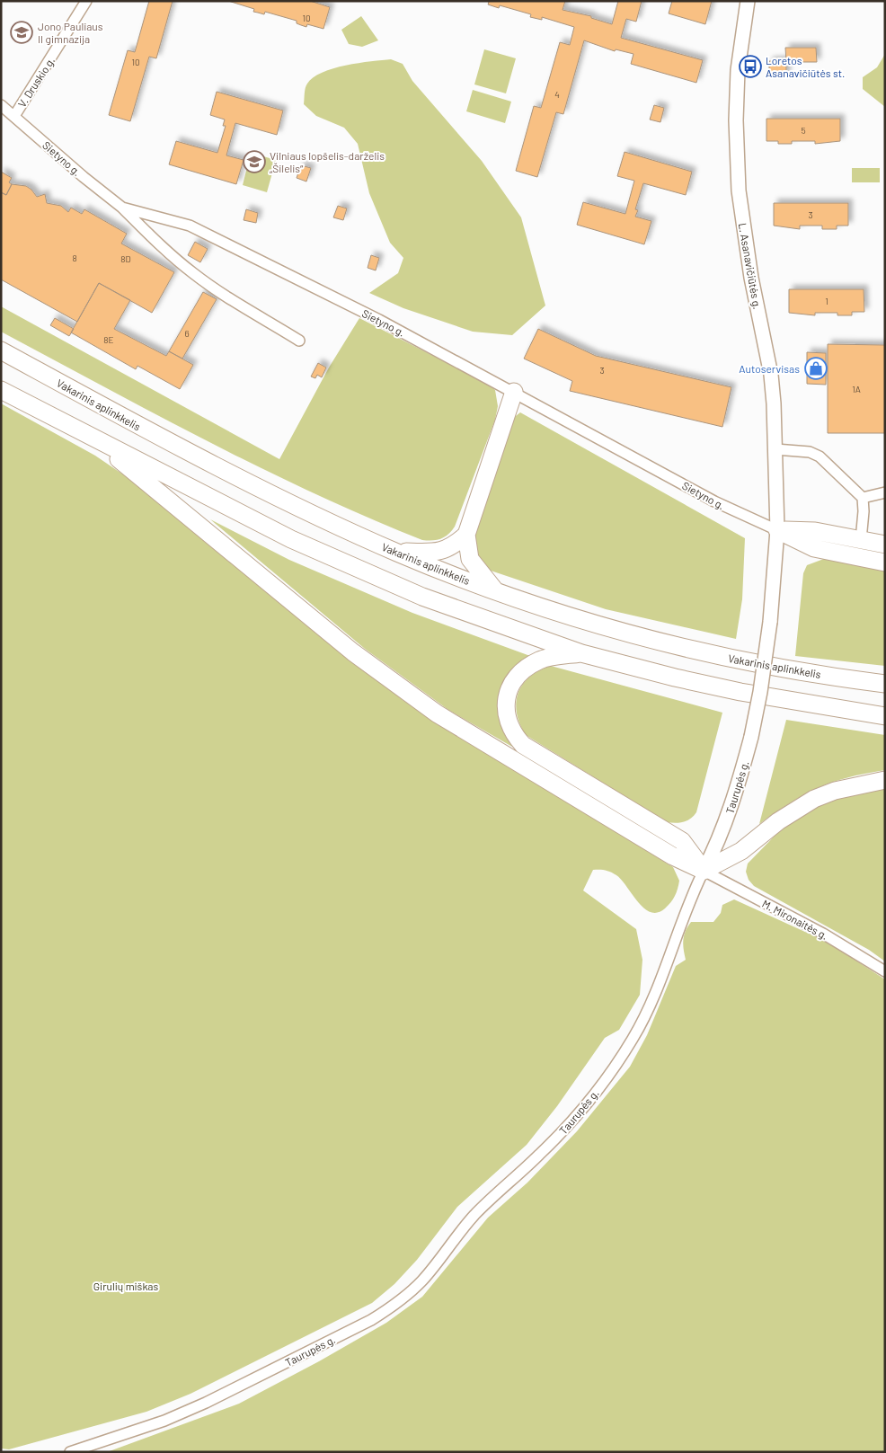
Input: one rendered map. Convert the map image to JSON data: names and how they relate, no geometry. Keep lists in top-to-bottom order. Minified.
{"streets":{"highway":["Vakarinis aplinkkelis"],"main road":["L. Asanavičiūtės g.","Taurupės g."],"street":["V. Druskio g.","Sietyno g.","M. Mironaitės g."]},"crossings":[["V. Druskio g.","Sietyno g."],["Sietyno g.","L. Asanavičiūtės g."],["Sietyno g.","Taurupės g."],["L. Asanavičiūtės g.","Taurupės g."],["Taurupės g.","M. Mironaitės g."]],"parks":["Girulių miškas"],"places":{"school or university":["Jono Pauliaus II gimnazija","Vilniaus lopšelis-darželis „Šilelis“"],"bus stop":["Loretos Asanavičiūtės st."],"shop":["Autoservisas"]},"house_numbers":["10","10","4","5","3","8","8D","1","6","8E","3","1A"]}
